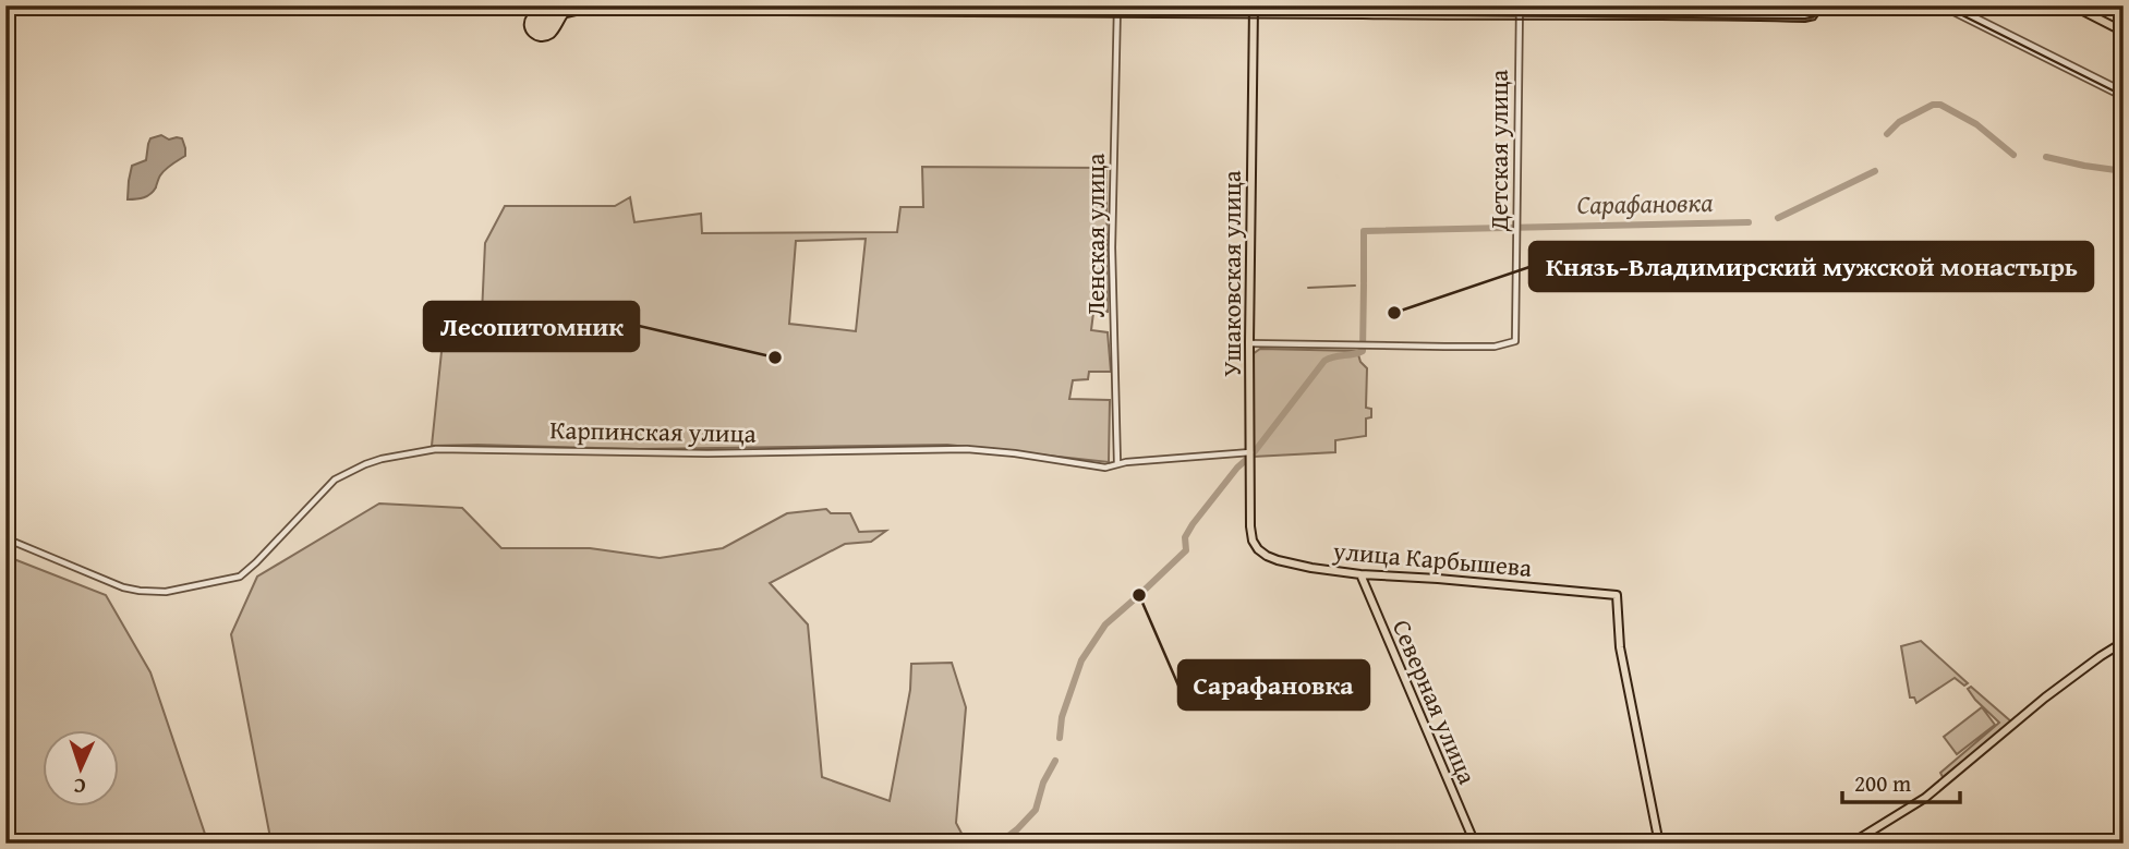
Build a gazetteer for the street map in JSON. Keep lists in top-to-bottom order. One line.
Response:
{"streets":{"main road":["Ушаковская улица","улица Карбышева","Северная улица"],"street":["Детская улица","Ленская улица","Карпинская улица"]},"crossings":[["Детская улица","Ушаковская улица"],["Ленская улица","Карпинская улица"],["Ушаковская улица","Карпинская улица"],["Ушаковская улица","улица Карбышева"],["улица Карбышева","Северная улица"]],"water":["Сарафановка"],"places":["Князь-Владимирский мужской монастырь","Лесопитомник","Сарафановка"],"scale_bar":"200 m","north":"bottom"}
